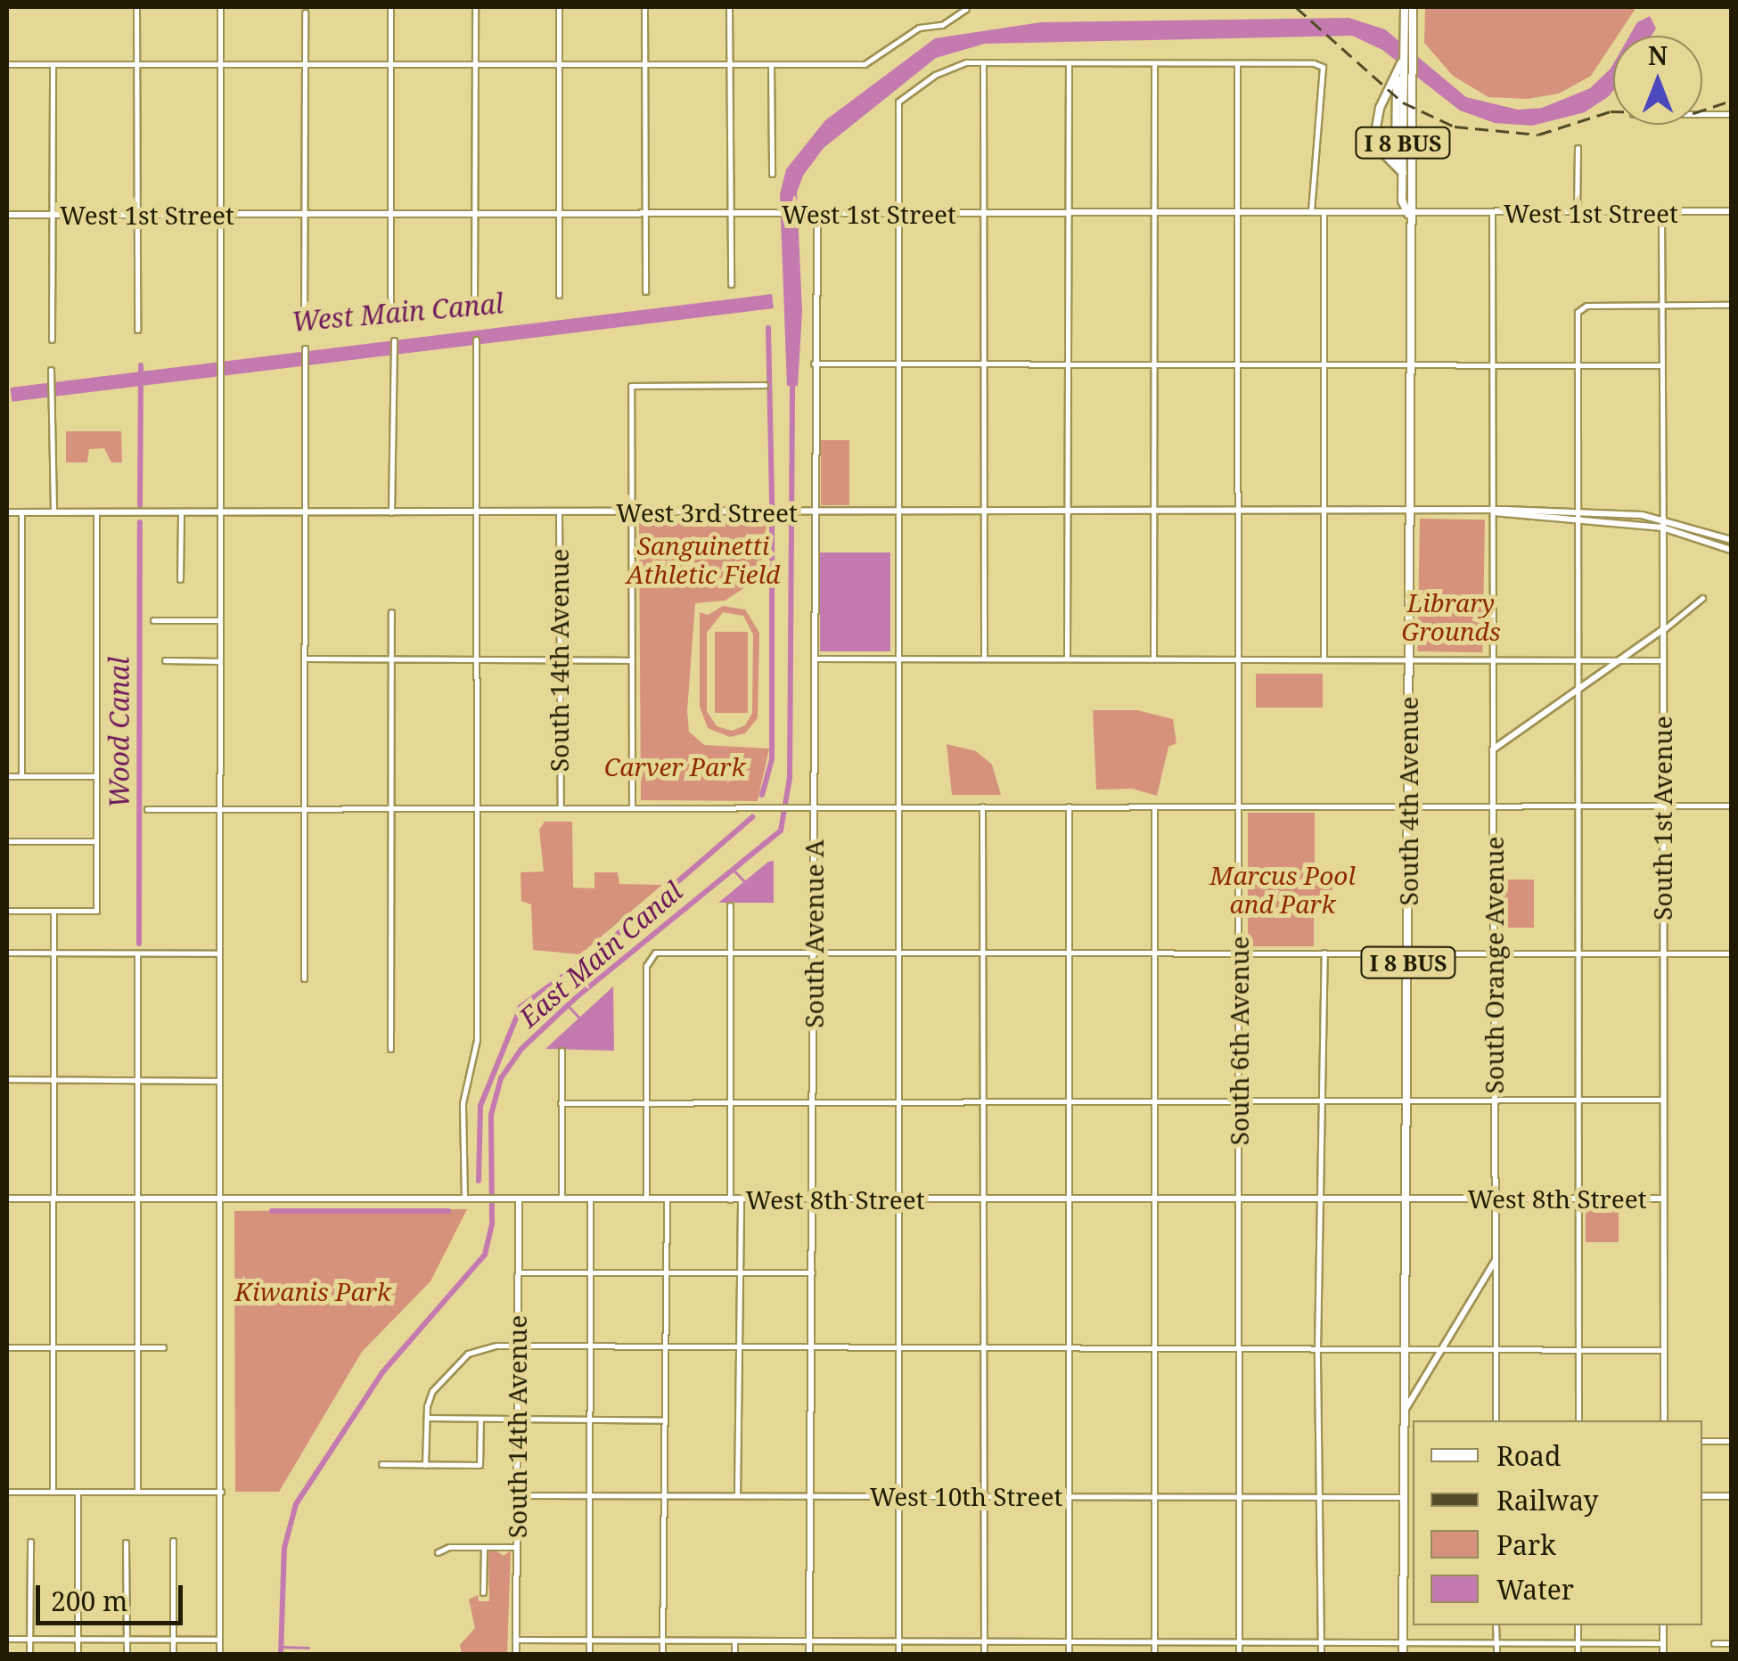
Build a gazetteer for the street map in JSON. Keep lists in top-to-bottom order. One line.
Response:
{"streets":{"main road":["I 8 BUS","West 1st Street","West 3rd Street","South 14th Avenue","South 4th Avenue","South 1st Avenue","South Avenue A","South Orange Avenue","West 8th Street","West 10th Street"],"street":["South 6th Avenue"]},"crossings":[["I 8 BUS","West 1st Street"],["I 8 BUS","South 4th Avenue"],["West 1st Street","South 4th Avenue"],["West 1st Street","South 1st Avenue"],["West 1st Street","South Avenue A"],["West 1st Street","South 6th Avenue"],["West 3rd Street","South 14th Avenue"],["West 3rd Street","South 4th Avenue"],["West 3rd Street","South Avenue A"],["West 3rd Street","South 6th Avenue"],["South 14th Avenue","West 8th Street"],["South 14th Avenue","West 10th Street"],["South 4th Avenue","West 8th Street"],["South 4th Avenue","West 10th Street"],["South 1st Avenue","West 8th Street"],["South Avenue A","West 8th Street"],["South Avenue A","West 10th Street"],["South Orange Avenue","West 8th Street"],["South 6th Avenue","West 8th Street"],["South 6th Avenue","West 10th Street"]],"water":["West Main Canal","Wood Canal","East Main Canal"],"parks":["Sanguinetti Athletic Field","Library Grounds","Carver Park","Marcus Pool and Park","Kiwanis Park"],"legend":["Road","Railway","Park","Water"],"scale_bar":"200 m","north":"top"}
